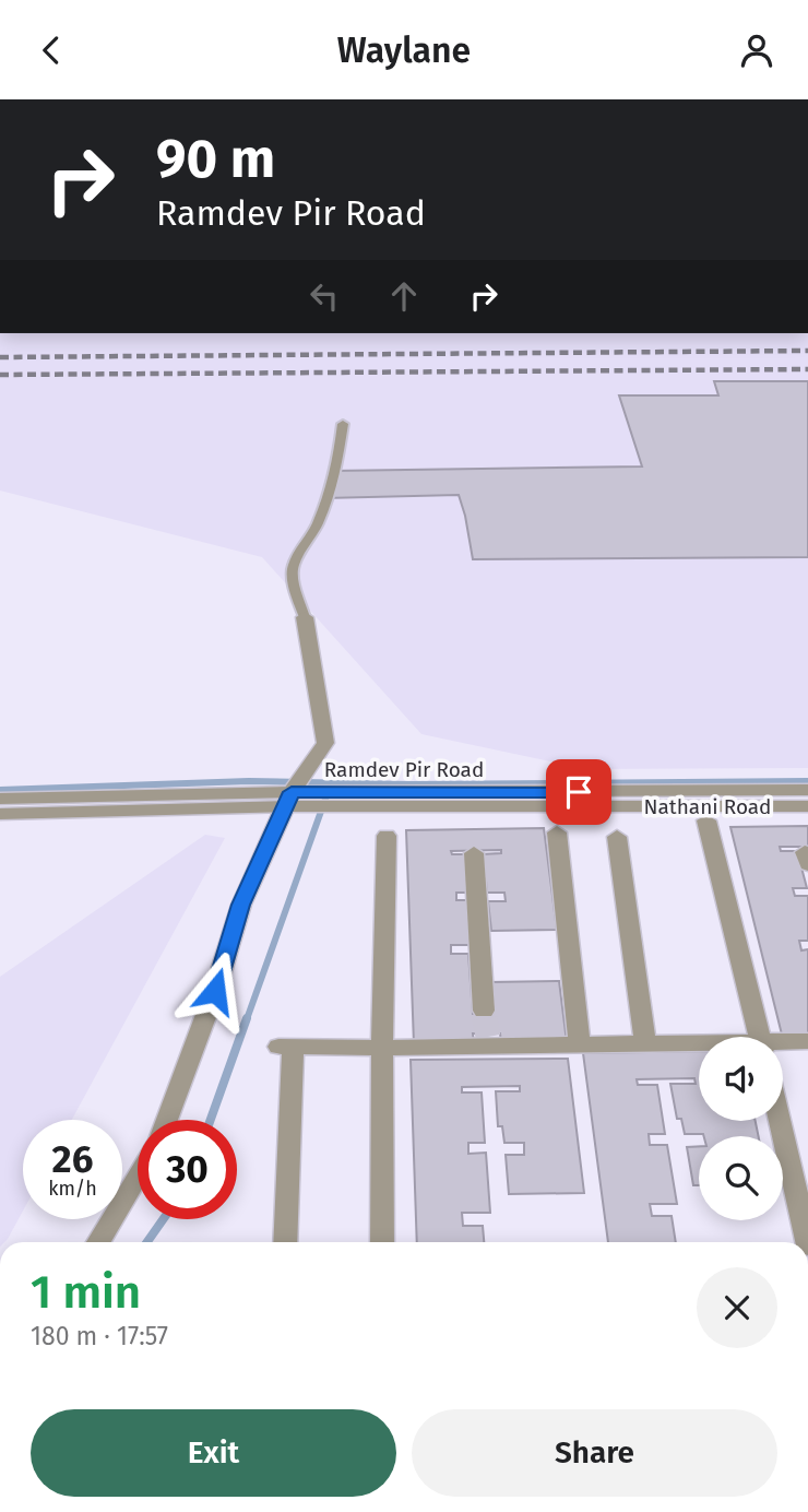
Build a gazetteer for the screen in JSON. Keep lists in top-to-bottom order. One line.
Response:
{"streets":{"street":["Nathani Road"]},"page":{"header":"Waylane","turn":["90 m","Ramdev Pir Road"],"speed":"26 km/h","limit":"30","heading":["1 min","180 m · 17:57"],"buttons":["Exit","Share"]}}
